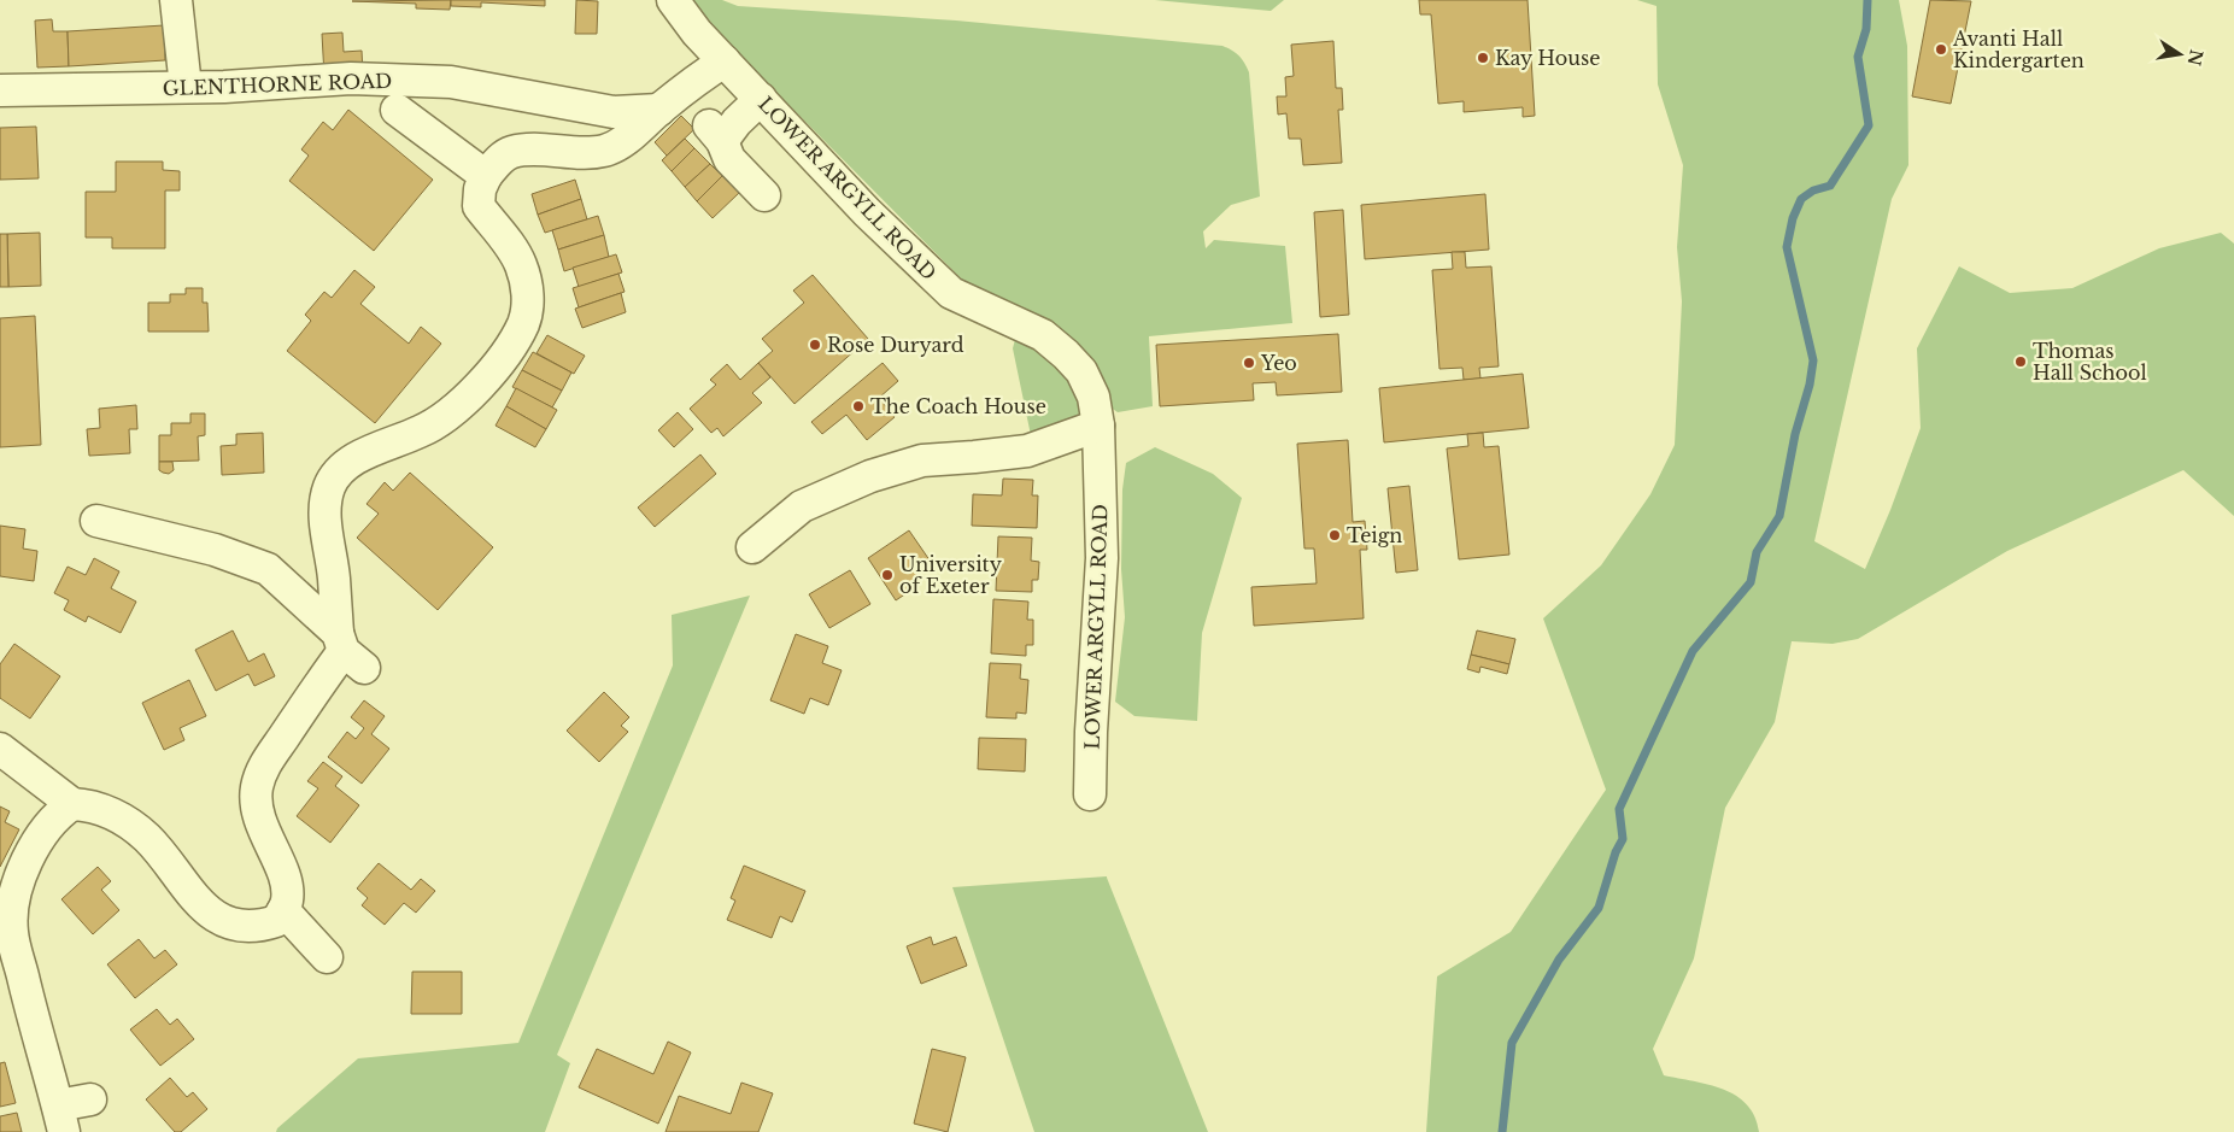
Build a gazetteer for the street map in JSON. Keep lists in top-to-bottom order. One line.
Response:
{"streets":{"street":["GLENTHORNE ROAD","LOWER ARGYLL ROAD"]},"places":["Avanti Hall Kindergarten","Kay House","Rose Duryard","Thomas Hall School","Yeo","The Coach House","Teign","University of Exeter"],"north":"right"}
